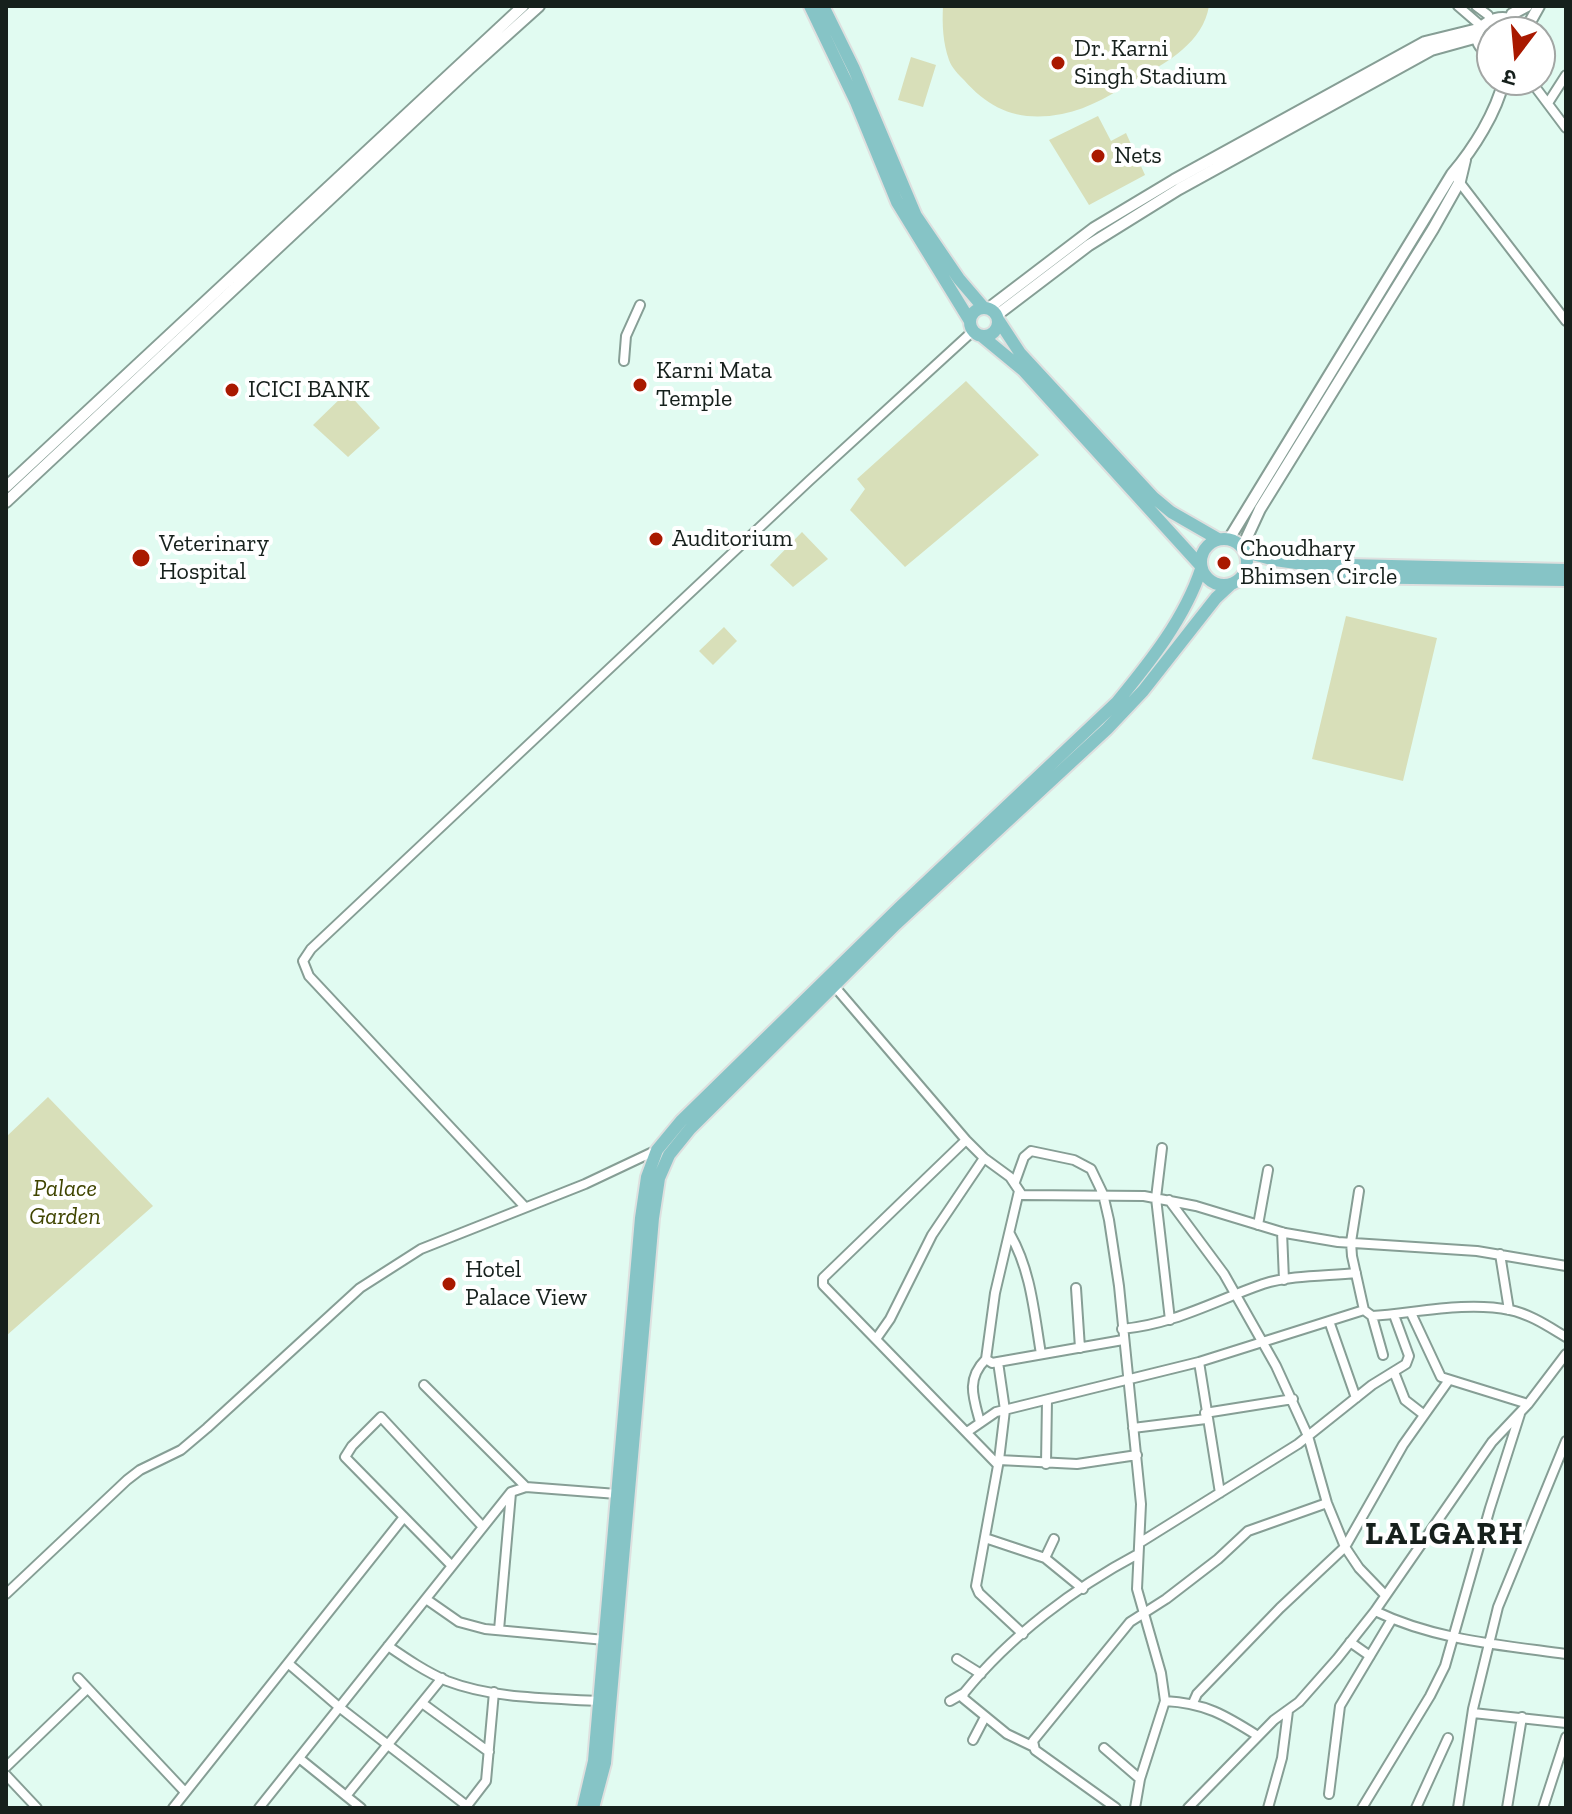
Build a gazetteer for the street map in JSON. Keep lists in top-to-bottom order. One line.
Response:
{"districts":["LALGARH"],"parks":["Palace Garden"],"places":["Dr. Karni Singh Stadium","Nets","Karni Mata Temple","ICICI BANK","Auditorium","Veterinary Hospital","Choudhary Bhimsen Circle","Hotel Palace View"],"north":"bottom"}
